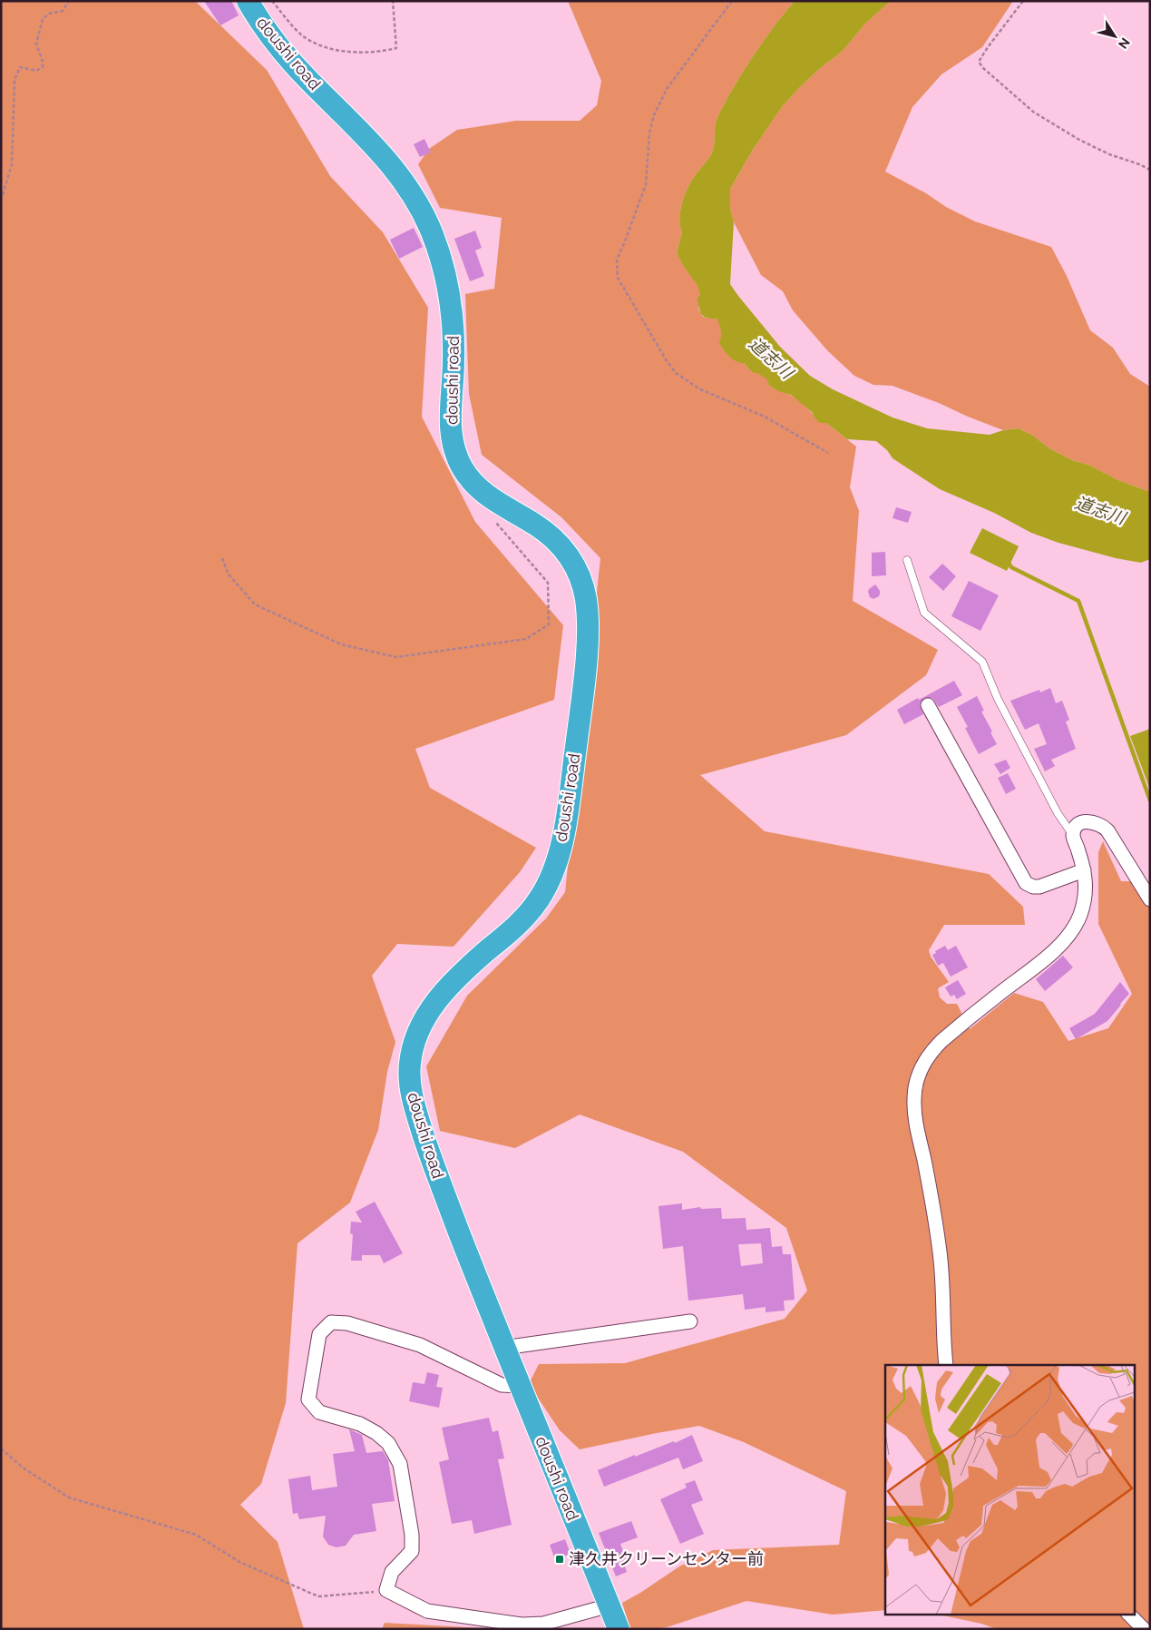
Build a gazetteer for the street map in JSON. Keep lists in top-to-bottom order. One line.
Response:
{"streets":{"highway":["doushi road"]},"water":["道志川"],"places":{"transit":["津久井クリーンセンター前"]},"north":"bottom right"}
